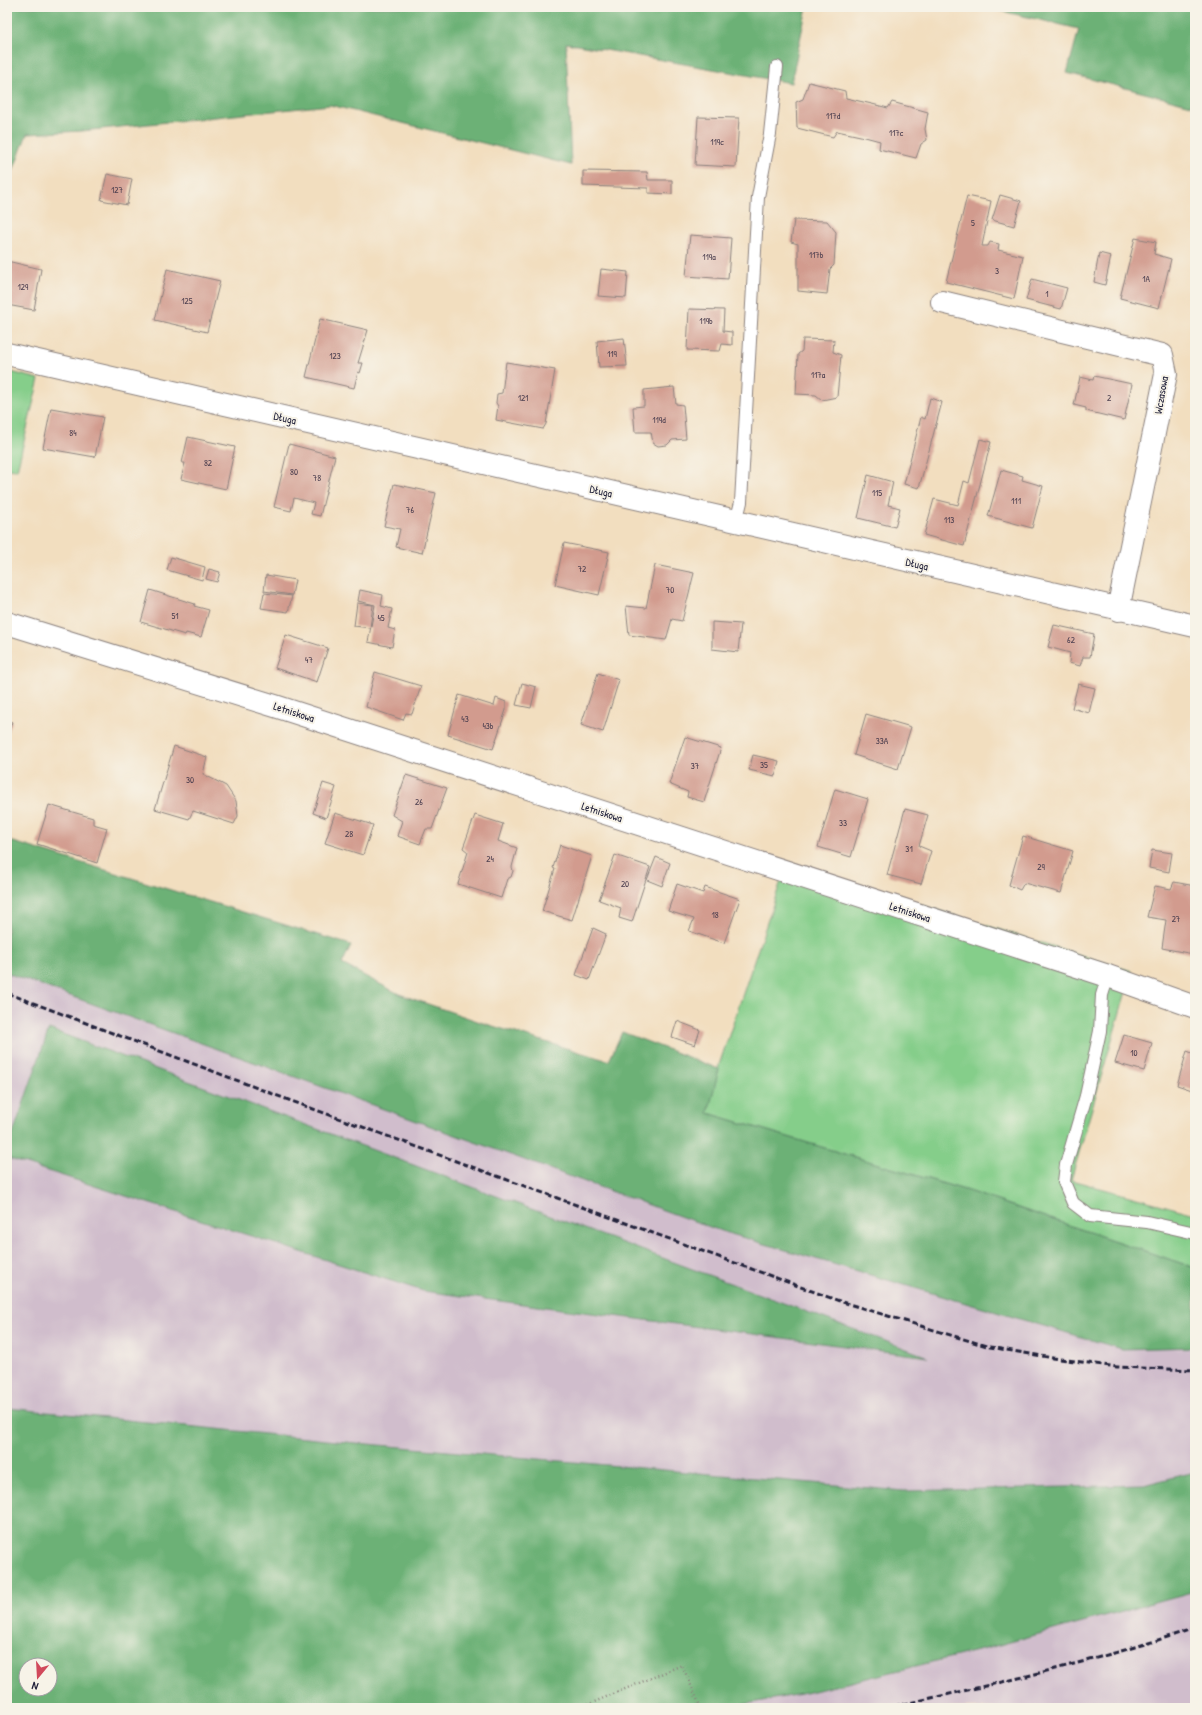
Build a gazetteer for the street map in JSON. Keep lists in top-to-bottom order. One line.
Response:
{"streets":{"street":["Wczasowa","Długa","Letniskowa"]},"crossings":[["Wczasowa","Długa"]],"house_numbers":["117d","117c","119c","127","5","117b","119a","3","1A","129","1","125","119b","119","123","117a","121","2","119d","84","82","80","78","115","111","76","113","72","70","51","45","62","47","43","43b","33A","35","37","30","26","33","28","31","24","29","20","18","27","10"],"north":"bottom"}
